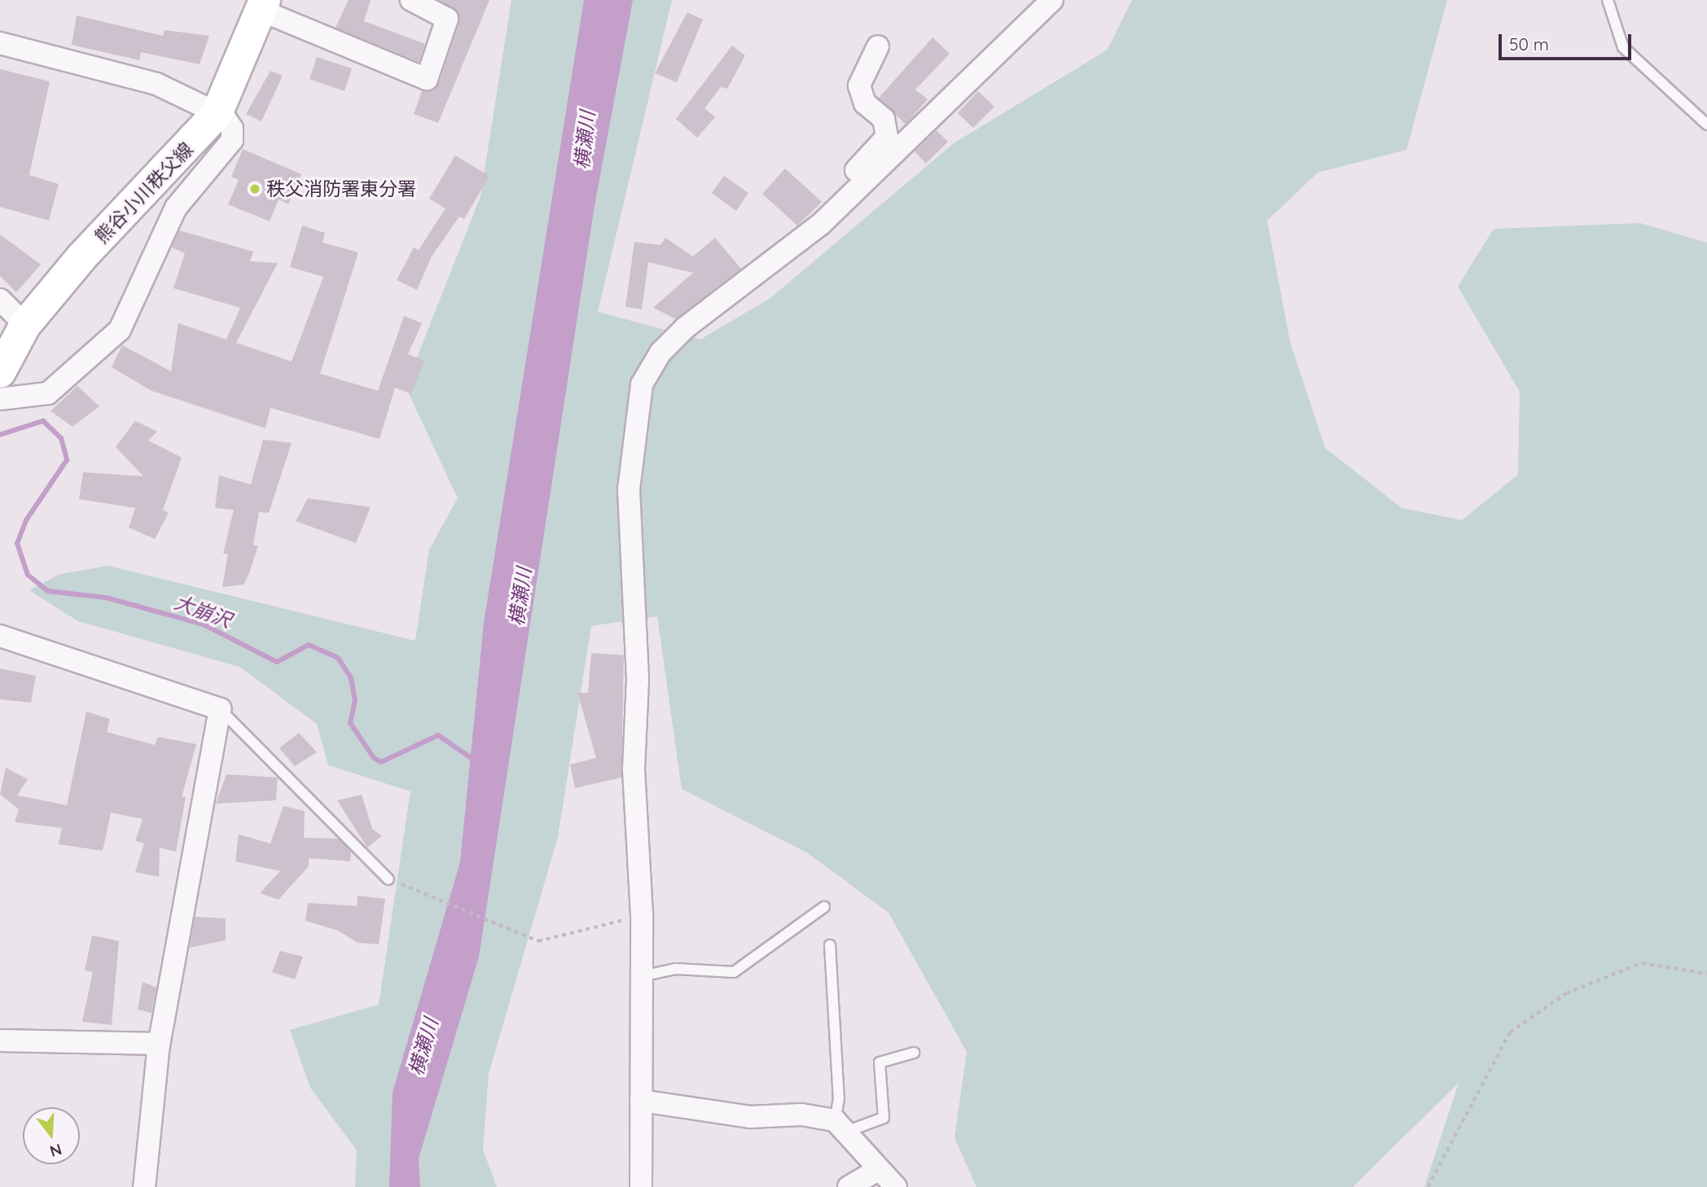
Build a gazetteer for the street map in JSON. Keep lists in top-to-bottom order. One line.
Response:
{"streets":{"main road":["熊谷小川秩父線"]},"water":["横瀬川","大崩沢"],"places":["秩父消防署東分署"],"scale_bar":"50 m","north":"bottom"}
